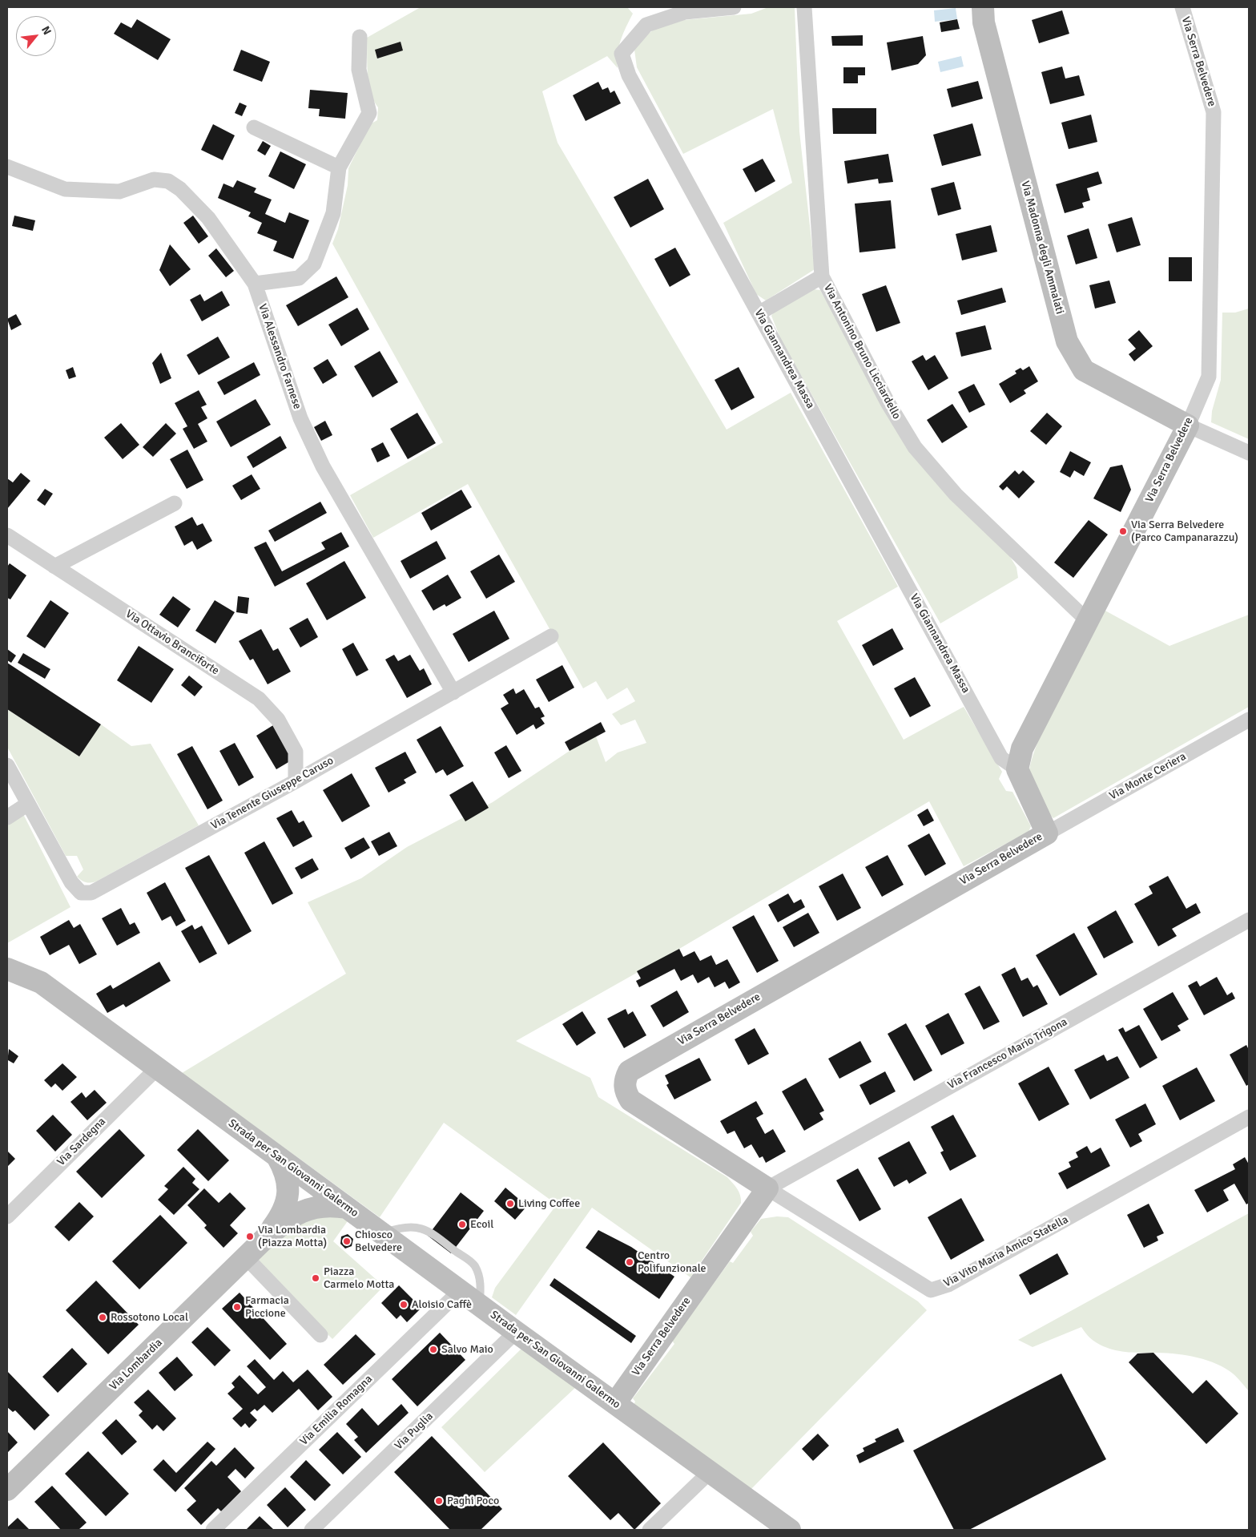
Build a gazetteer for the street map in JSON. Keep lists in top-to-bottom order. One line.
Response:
{"streets":{"street":["Via Serra Belvedere","Via Madonna degli Ammalati","Via Antonino Bruno Licciardello","Via Alessandro Farnese","Via Giannandrea Massa","Via Ottavio Branciforte","Via Monte Ceriera","Via Tenente Giuseppe Caruso","Via Francesco Mario Trigona","Via Sardegna","Strada per San Giovanni Galermo","Via Vito Maria Amico Statella","Via Lombardia","Via Emilia Romagna","Via Puglia"]},"crossings":[["Via Serra Belvedere","Via Madonna degli Ammalati"],["Via Serra Belvedere","Via Antonino Bruno Licciardello"],["Via Serra Belvedere","Via Giannandrea Massa"],["Via Serra Belvedere","Via Monte Ceriera"],["Via Serra Belvedere","Via Francesco Mario Trigona"],["Via Serra Belvedere","Strada per San Giovanni Galermo"],["Via Serra Belvedere","Via Vito Maria Amico Statella"],["Via Alessandro Farnese","Via Tenente Giuseppe Caruso"],["Via Ottavio Branciforte","Via Tenente Giuseppe Caruso"],["Via Francesco Mario Trigona","Via Vito Maria Amico Statella"],["Via Sardegna","Strada per San Giovanni Galermo"],["Strada per San Giovanni Galermo","Via Emilia Romagna"],["Strada per San Giovanni Galermo","Via Puglia"]],"places":["Via Serra Belvedere (Parco Campanarazzu)","Living Coffee","Ecoil","Via Lombardia (Piazza Motta)","Chiosco Belvedere","Centro Polifunzionale","Piazza Carmelo Motta","Aloisio Caffè","Farmacia Piccione","Rossotono Local","Salvo Maio","Paghi Poco"],"north":"top right"}
